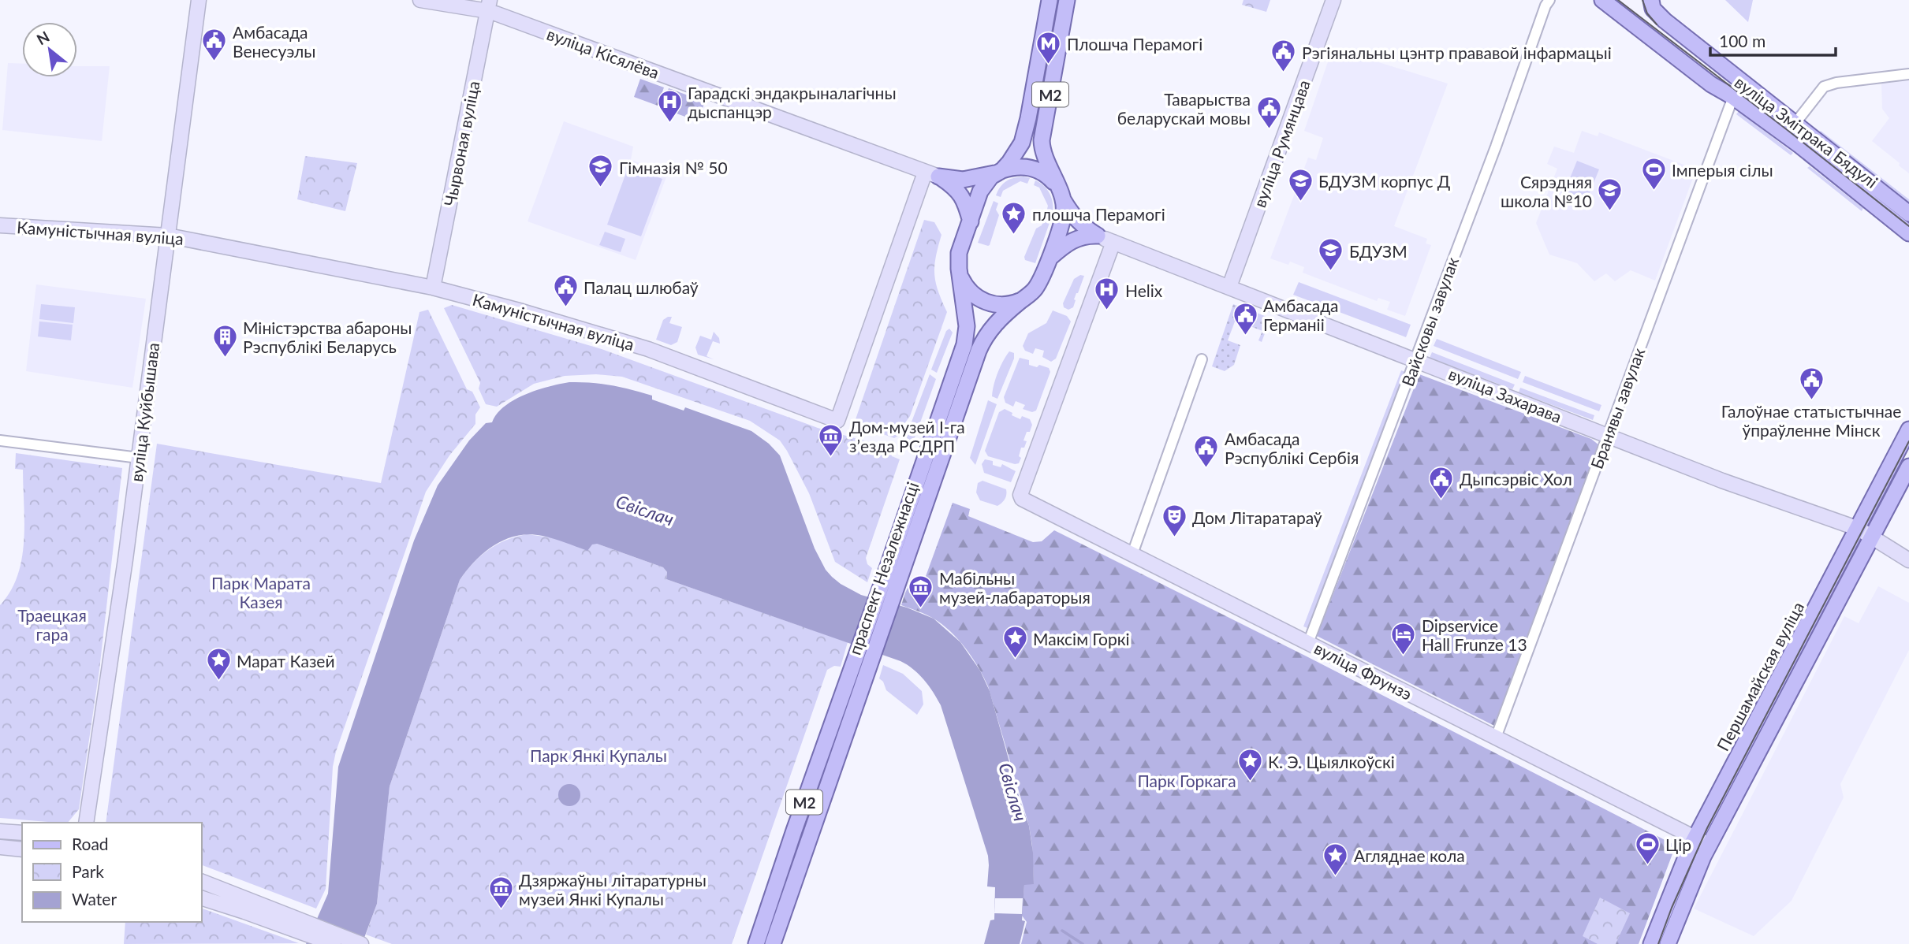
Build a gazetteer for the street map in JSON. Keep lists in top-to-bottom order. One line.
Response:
{"streets":{"main road":["М2","вуліца Змітрака Бядулі","праспект Незалежнасці","Першамайская вуліца"],"street":["вуліца Кісялёва","Чырвоная вуліца","вуліца Румянцава","Камуністычная вуліца","Вайсковы завулак","вуліца Захарава","Бранявы завулак","вуліца Куйбышава","вуліца Фрунзэ"]},"crossings":[["вуліца Кісялёва","Чырвоная вуліца"],["вуліца Кісялёва","Камуністычная вуліца"],["вуліца Змітрака Бядулі","Бранявы завулак"],["Чырвоная вуліца","Камуністычная вуліца"],["вуліца Румянцава","вуліца Захарава"],["Камуністычная вуліца","вуліца Куйбышава"],["Вайсковы завулак","вуліца Захарава"],["Вайсковы завулак","вуліца Фрунзэ"],["вуліца Захарава","Бранявы завулак"],["вуліца Захарава","вуліца Фрунзэ"],["вуліца Захарава","Першамайская вуліца"],["Бранявы завулак","вуліца Фрунзэ"],["вуліца Фрунзэ","Першамайская вуліца"]],"water":["Свіслач"],"parks":["Парк Марата Казея","Траецкая гара","Парк Янкі Купалы","Парк Горкага"],"places":{"public building":["Амбасада Венесуэлы","Рэгіянальны цэнтр прававой інфармацыі","Таварыства беларускай мовы","Палац шлюбаў","Амбасада Германіі","Галоўнае статыстычнае ўпраўленне Мінск","Амбасада Рэспублікі Сербія","Дыпсэрвіс Хол"],"metro station":["Плошча Перамогі"],"hospital":["Гарадскі эндакрыналагічны дыспанцэр","Helix"],"school or university":["Гімназія № 50","БДУЗМ корпус Д","Сярэдняя школа №10","БДУЗМ"],"sports":["Імперыя сілы","Цір"],"place":["плошча Перамогі","Максім Горкі","Марат Казей","К. Э. Цыялкоўскі","Агляднае кола"],"building":["Міністэрства абароны Рэспублікі Беларусь"],"museum":["Дом-музей I-га зʼезда РСДРП","Мабільны музей-лабараторыя","Дзяржаўны літаратурны музей Янкі Купалы"],"theatre":["Дом Літаратараў"],"hotel":["Dipservice Hall Frunze 13"]},"legend":["Road","Park","Water"],"scale_bar":"100 m","north":"top left"}
